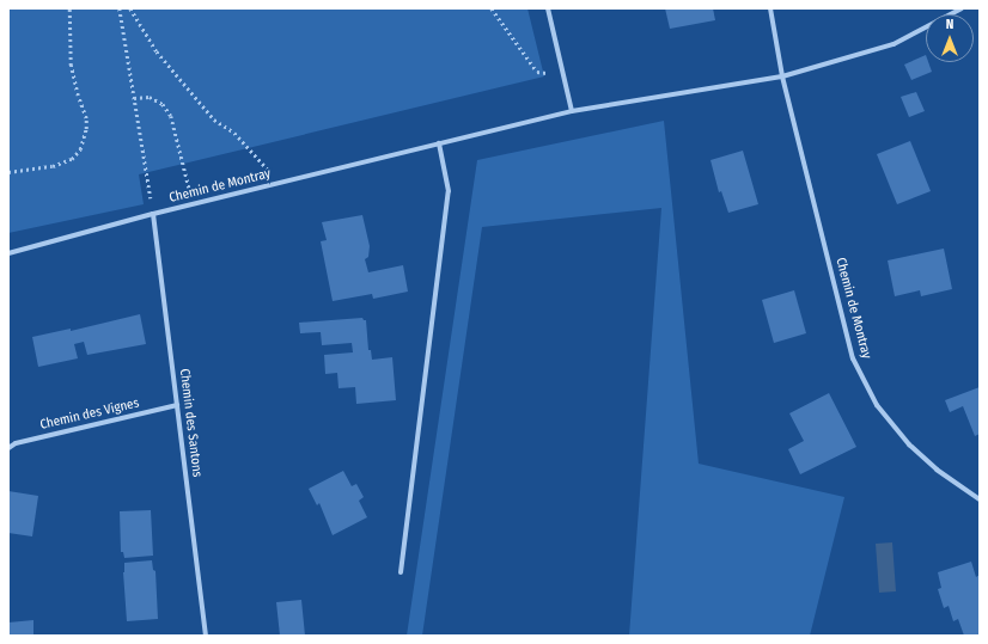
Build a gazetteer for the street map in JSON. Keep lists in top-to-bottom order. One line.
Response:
{"streets":{"street":["Chemin de Montray","Chemin des Vignes","Chemin des Santons"]},"crossings":[["Chemin de Montray","Chemin des Santons"],["Chemin des Vignes","Chemin des Santons"]],"north":"top"}
